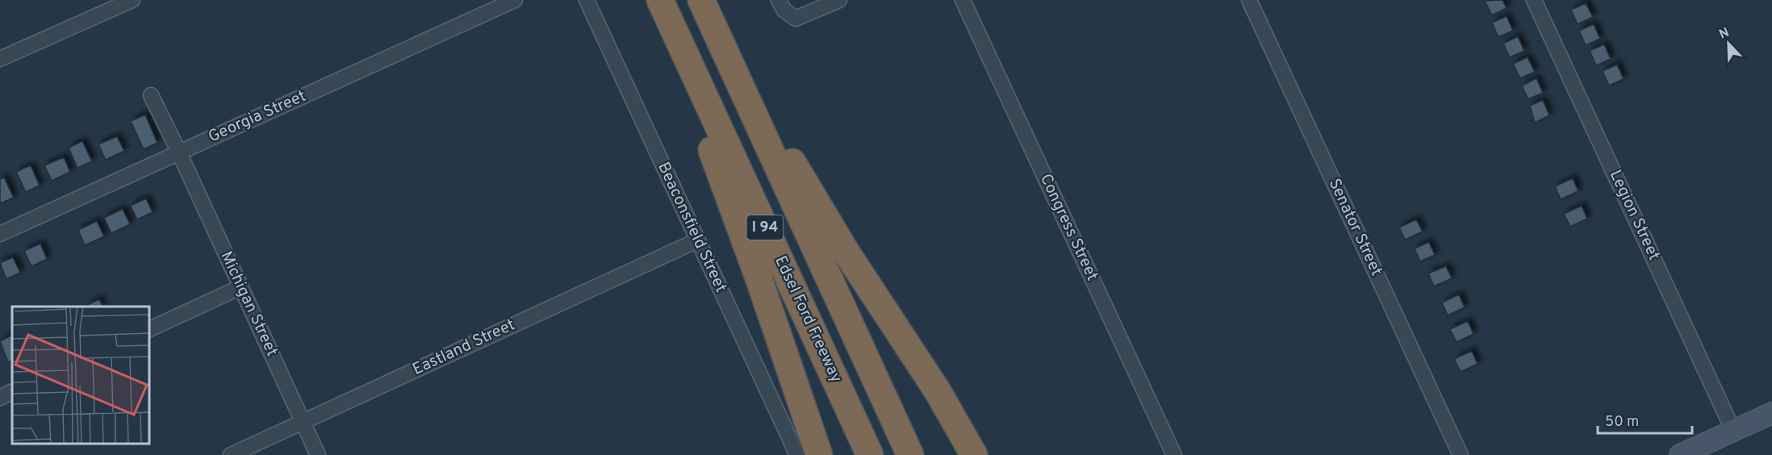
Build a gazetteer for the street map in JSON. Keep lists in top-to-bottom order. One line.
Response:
{"streets":{"highway":["I 94","Edsel Ford Freeway"],"street":["Georgia Street","Legion Street","Beaconsfield Street","Congress Street","Senator Street","Michigan Street","Eastland Street"]},"crossings":[["Georgia Street","Michigan Street"],["Beaconsfield Street","Eastland Street"],["Michigan Street","Eastland Street"]],"scale_bar":"50 m","north":"top left"}
